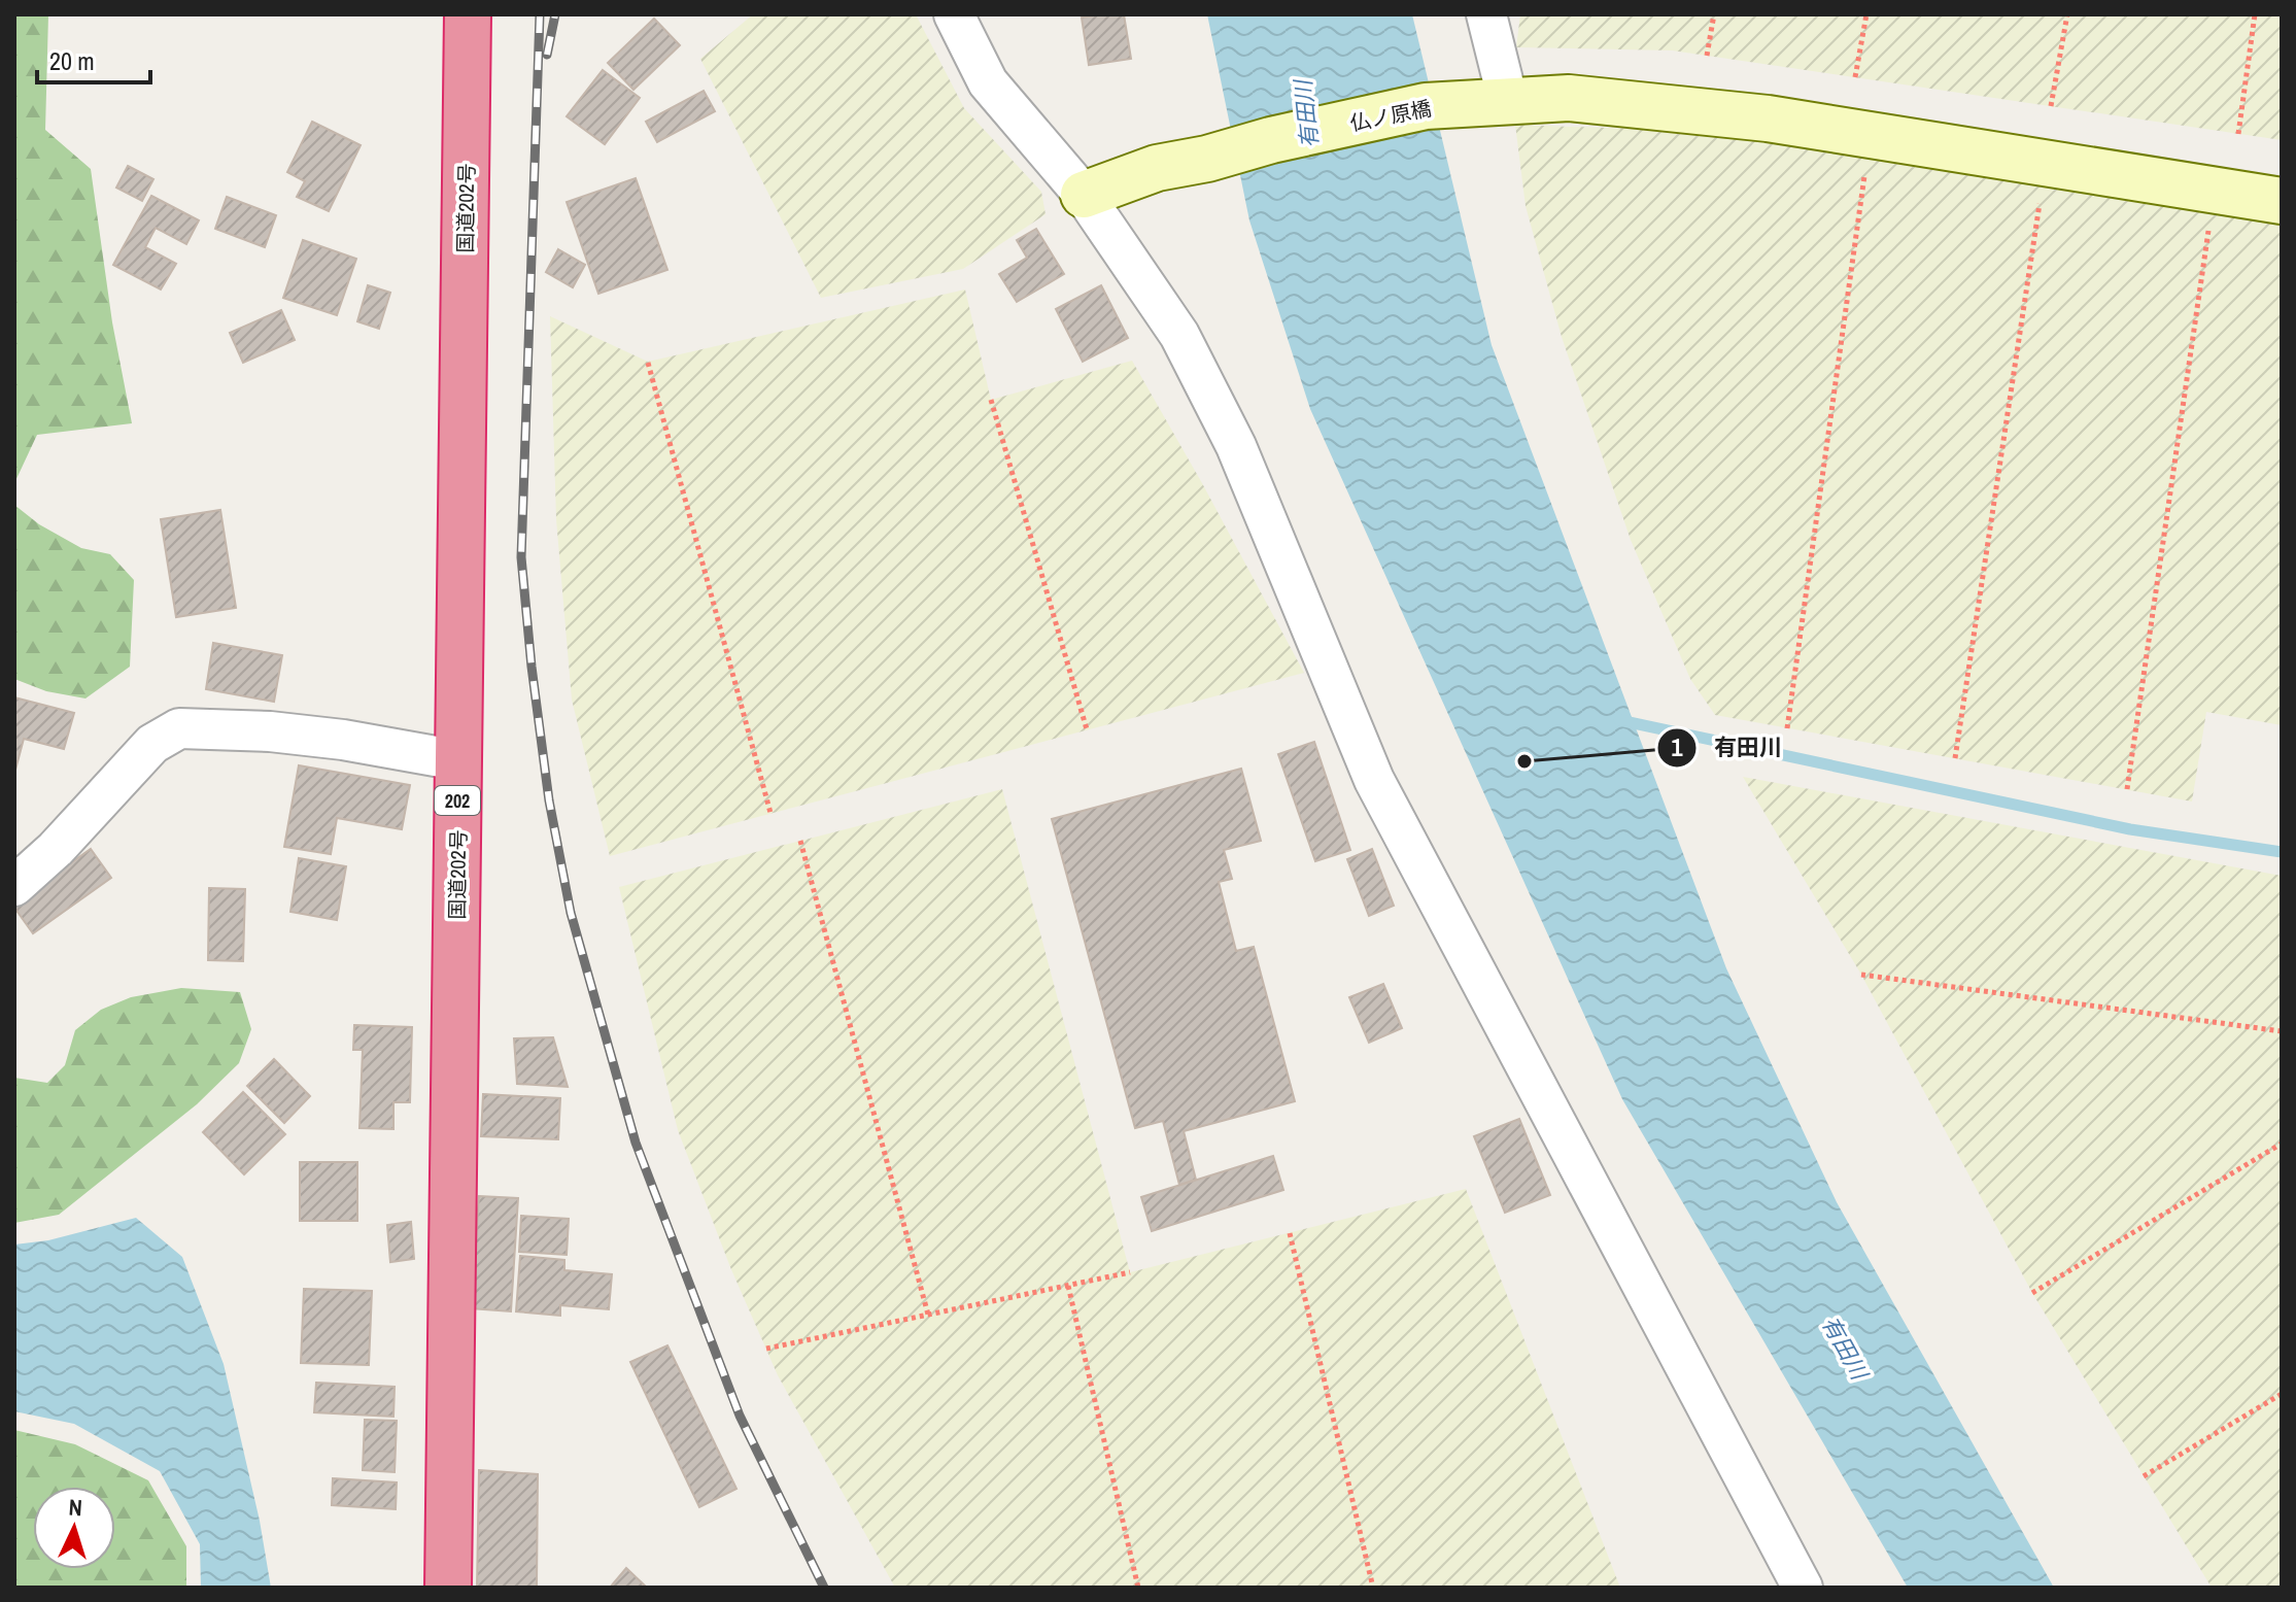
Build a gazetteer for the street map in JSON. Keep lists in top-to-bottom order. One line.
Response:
{"streets":{"highway":["国道202号","202"],"street":["仏ノ原橋"]},"water":["有田川"],"places":["有田川"],"scale_bar":"20 m","north":"top"}
